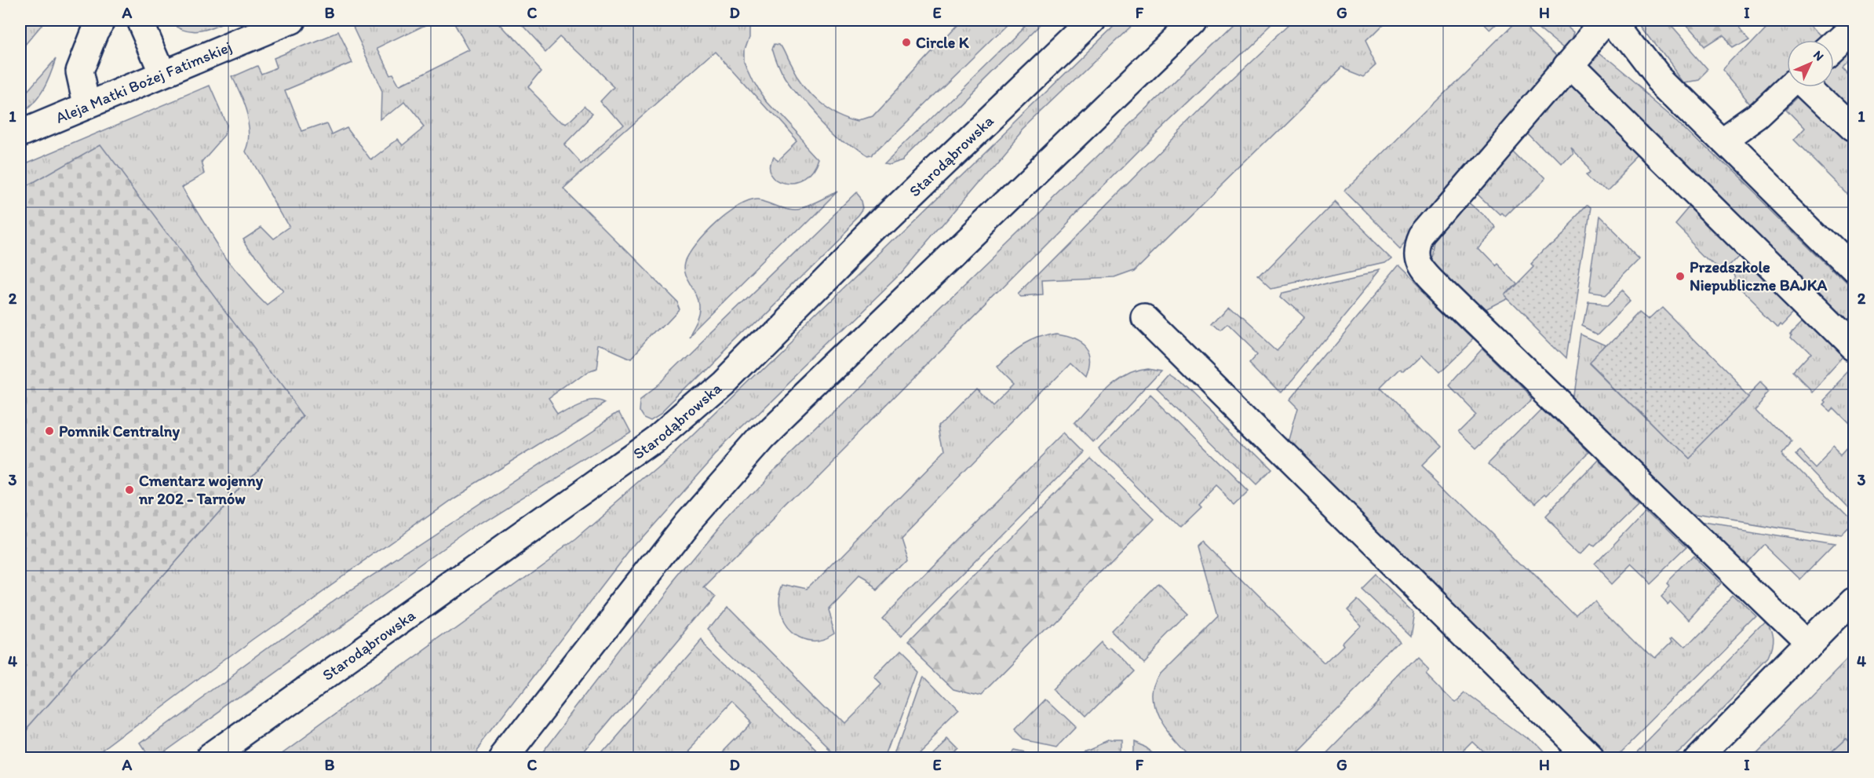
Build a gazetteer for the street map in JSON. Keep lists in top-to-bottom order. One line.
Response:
{"streets":{"street":["Aleja Matki Bożej Fatimskiej","Starodąbrowska"]},"places":["Circle K","Przedszkole Niepubliczne BAJKA","Pomnik Centralny","Cmentarz wojenny nr 202 - Tarnów"],"north":"top right","grid":{"columns":["A","B","C","D","E","F","G","H","I"],"rows":["1","2","3","4"]}}
